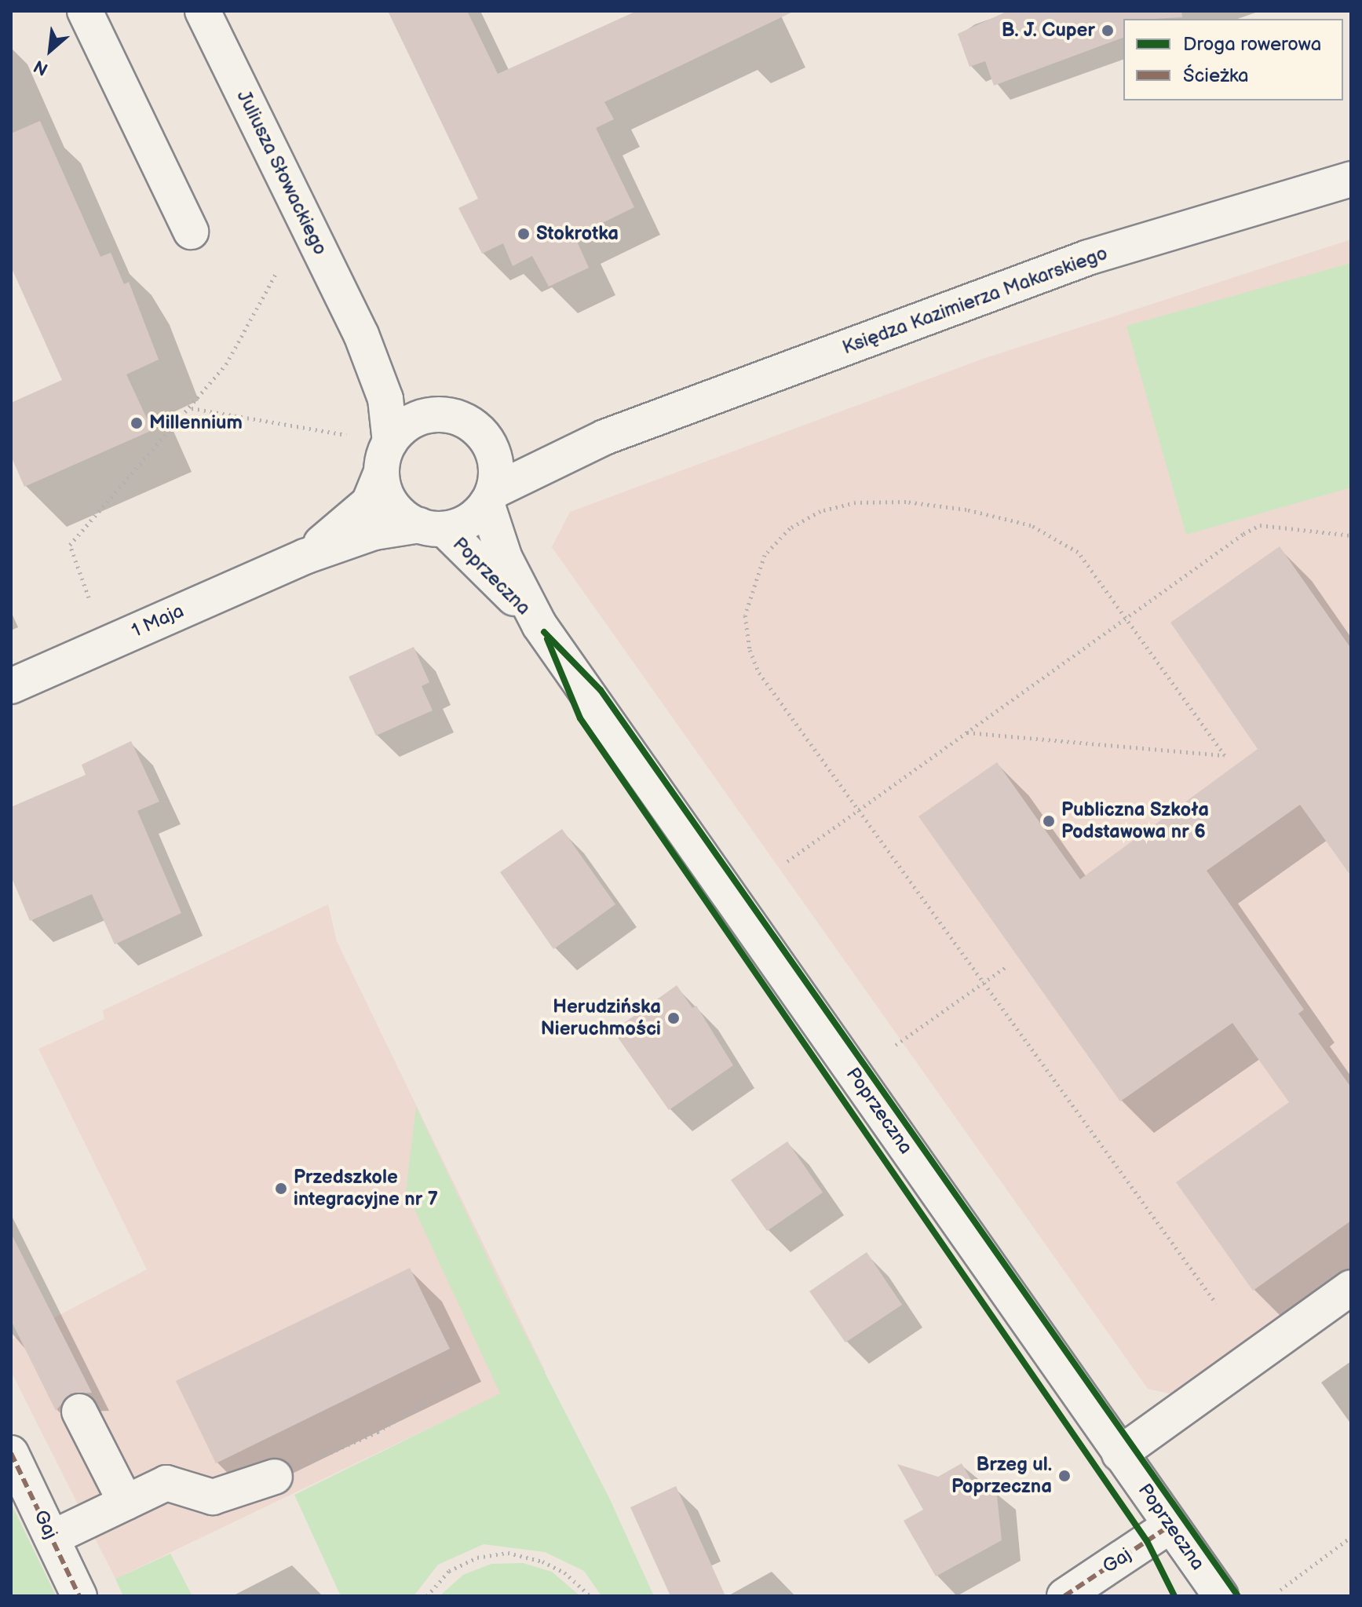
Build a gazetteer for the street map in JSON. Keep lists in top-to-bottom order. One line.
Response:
{"streets":{"street":["Juliusza Słowackiego","Księdza Kazimierza Makarskiego","Poprzeczna","1 Maja","Gaj"]},"crossings":[["Juliusza Słowackiego","Księdza Kazimierza Makarskiego"],["Juliusza Słowackiego","Poprzeczna"],["Juliusza Słowackiego","1 Maja"],["Księdza Kazimierza Makarskiego","Poprzeczna"],["Księdza Kazimierza Makarskiego","1 Maja"],["Poprzeczna","1 Maja"],["Poprzeczna","Gaj"]],"places":["B. J. Cuper","Stokrotka","Millennium","Publiczna Szkoła Podstawowa nr 6","Herudzińska Nieruchmości","Przedszkole integracyjne nr 7","Brzeg ul. Poprzeczna"],"legend":["Droga rowerowa","Ścieżka"],"north":"bottom left"}
